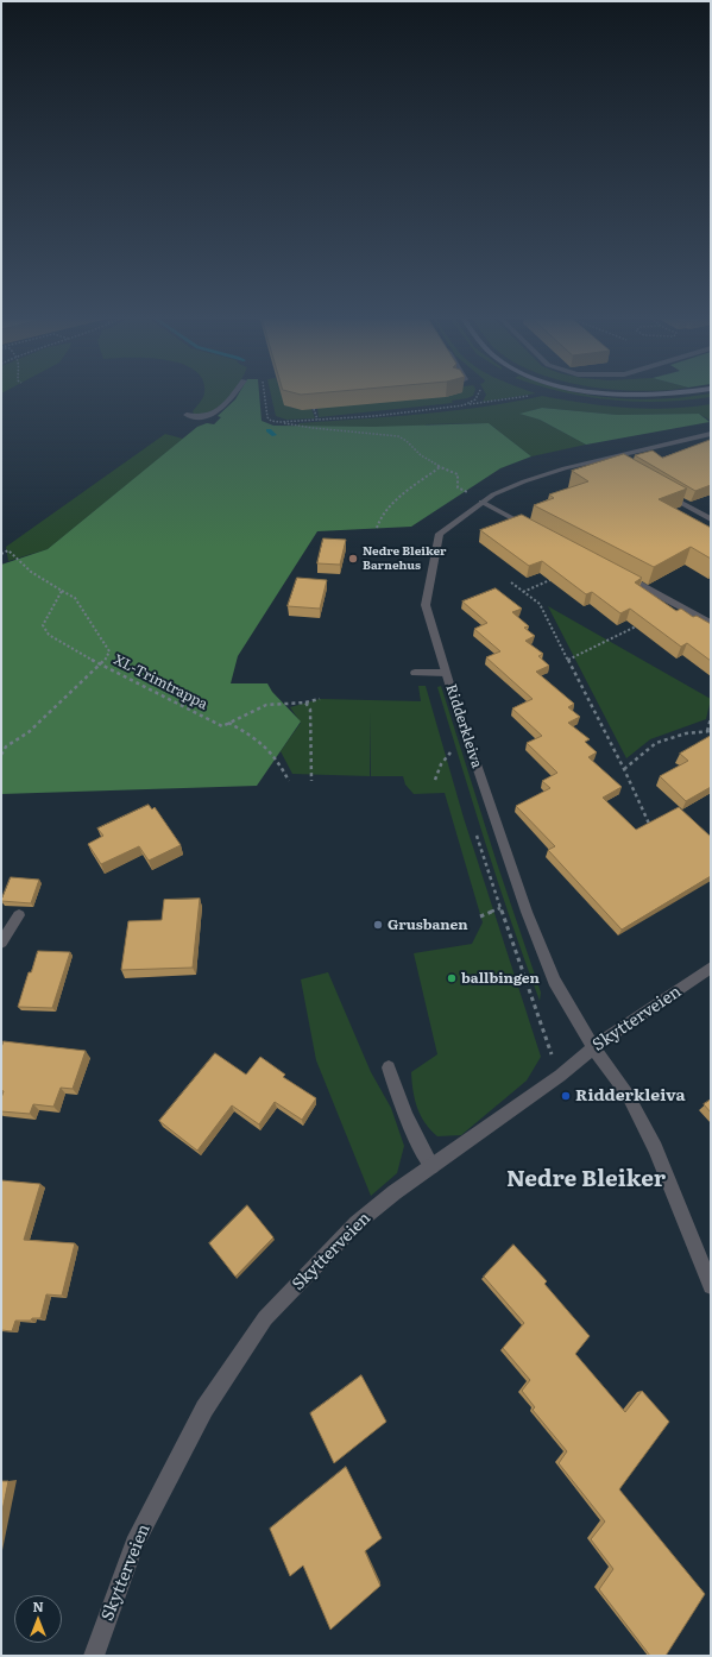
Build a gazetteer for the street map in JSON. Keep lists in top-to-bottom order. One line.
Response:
{"streets":{"street":["Ridderkleiva","Skytterveien"],"path":["XL-Trimtrappa"]},"crossings":[["Ridderkleiva","Skytterveien"]],"districts":["Nedre Bleiker"],"places":["Nedre Bleiker Barnehus","Grusbanen","ballbingen","Ridderkleiva"],"north":"top"}
